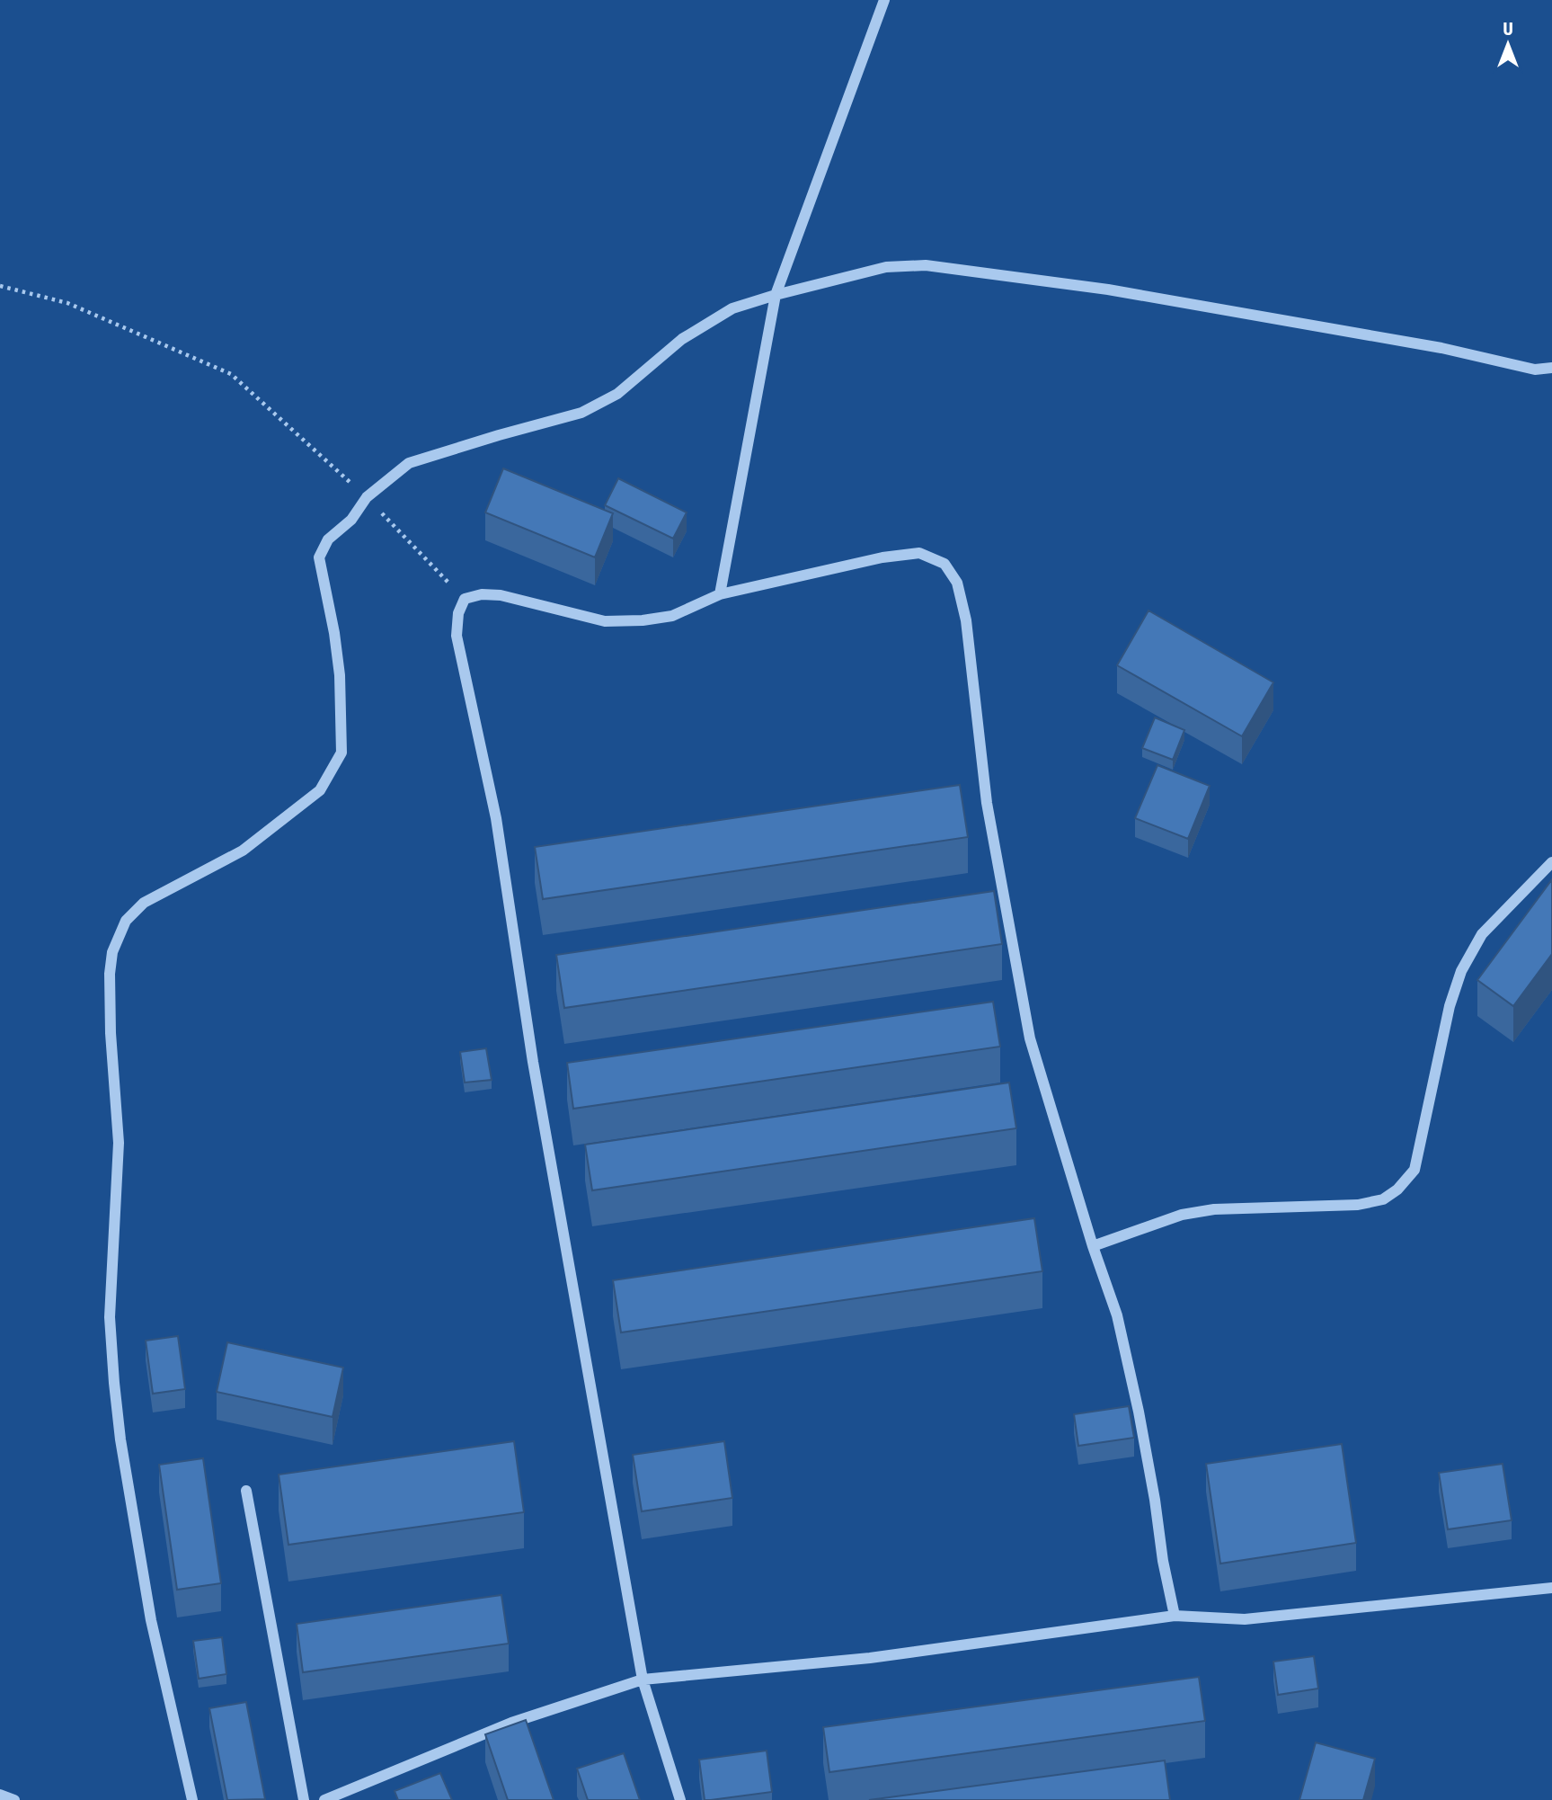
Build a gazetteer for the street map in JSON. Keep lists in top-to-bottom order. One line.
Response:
{"north":"top"}
